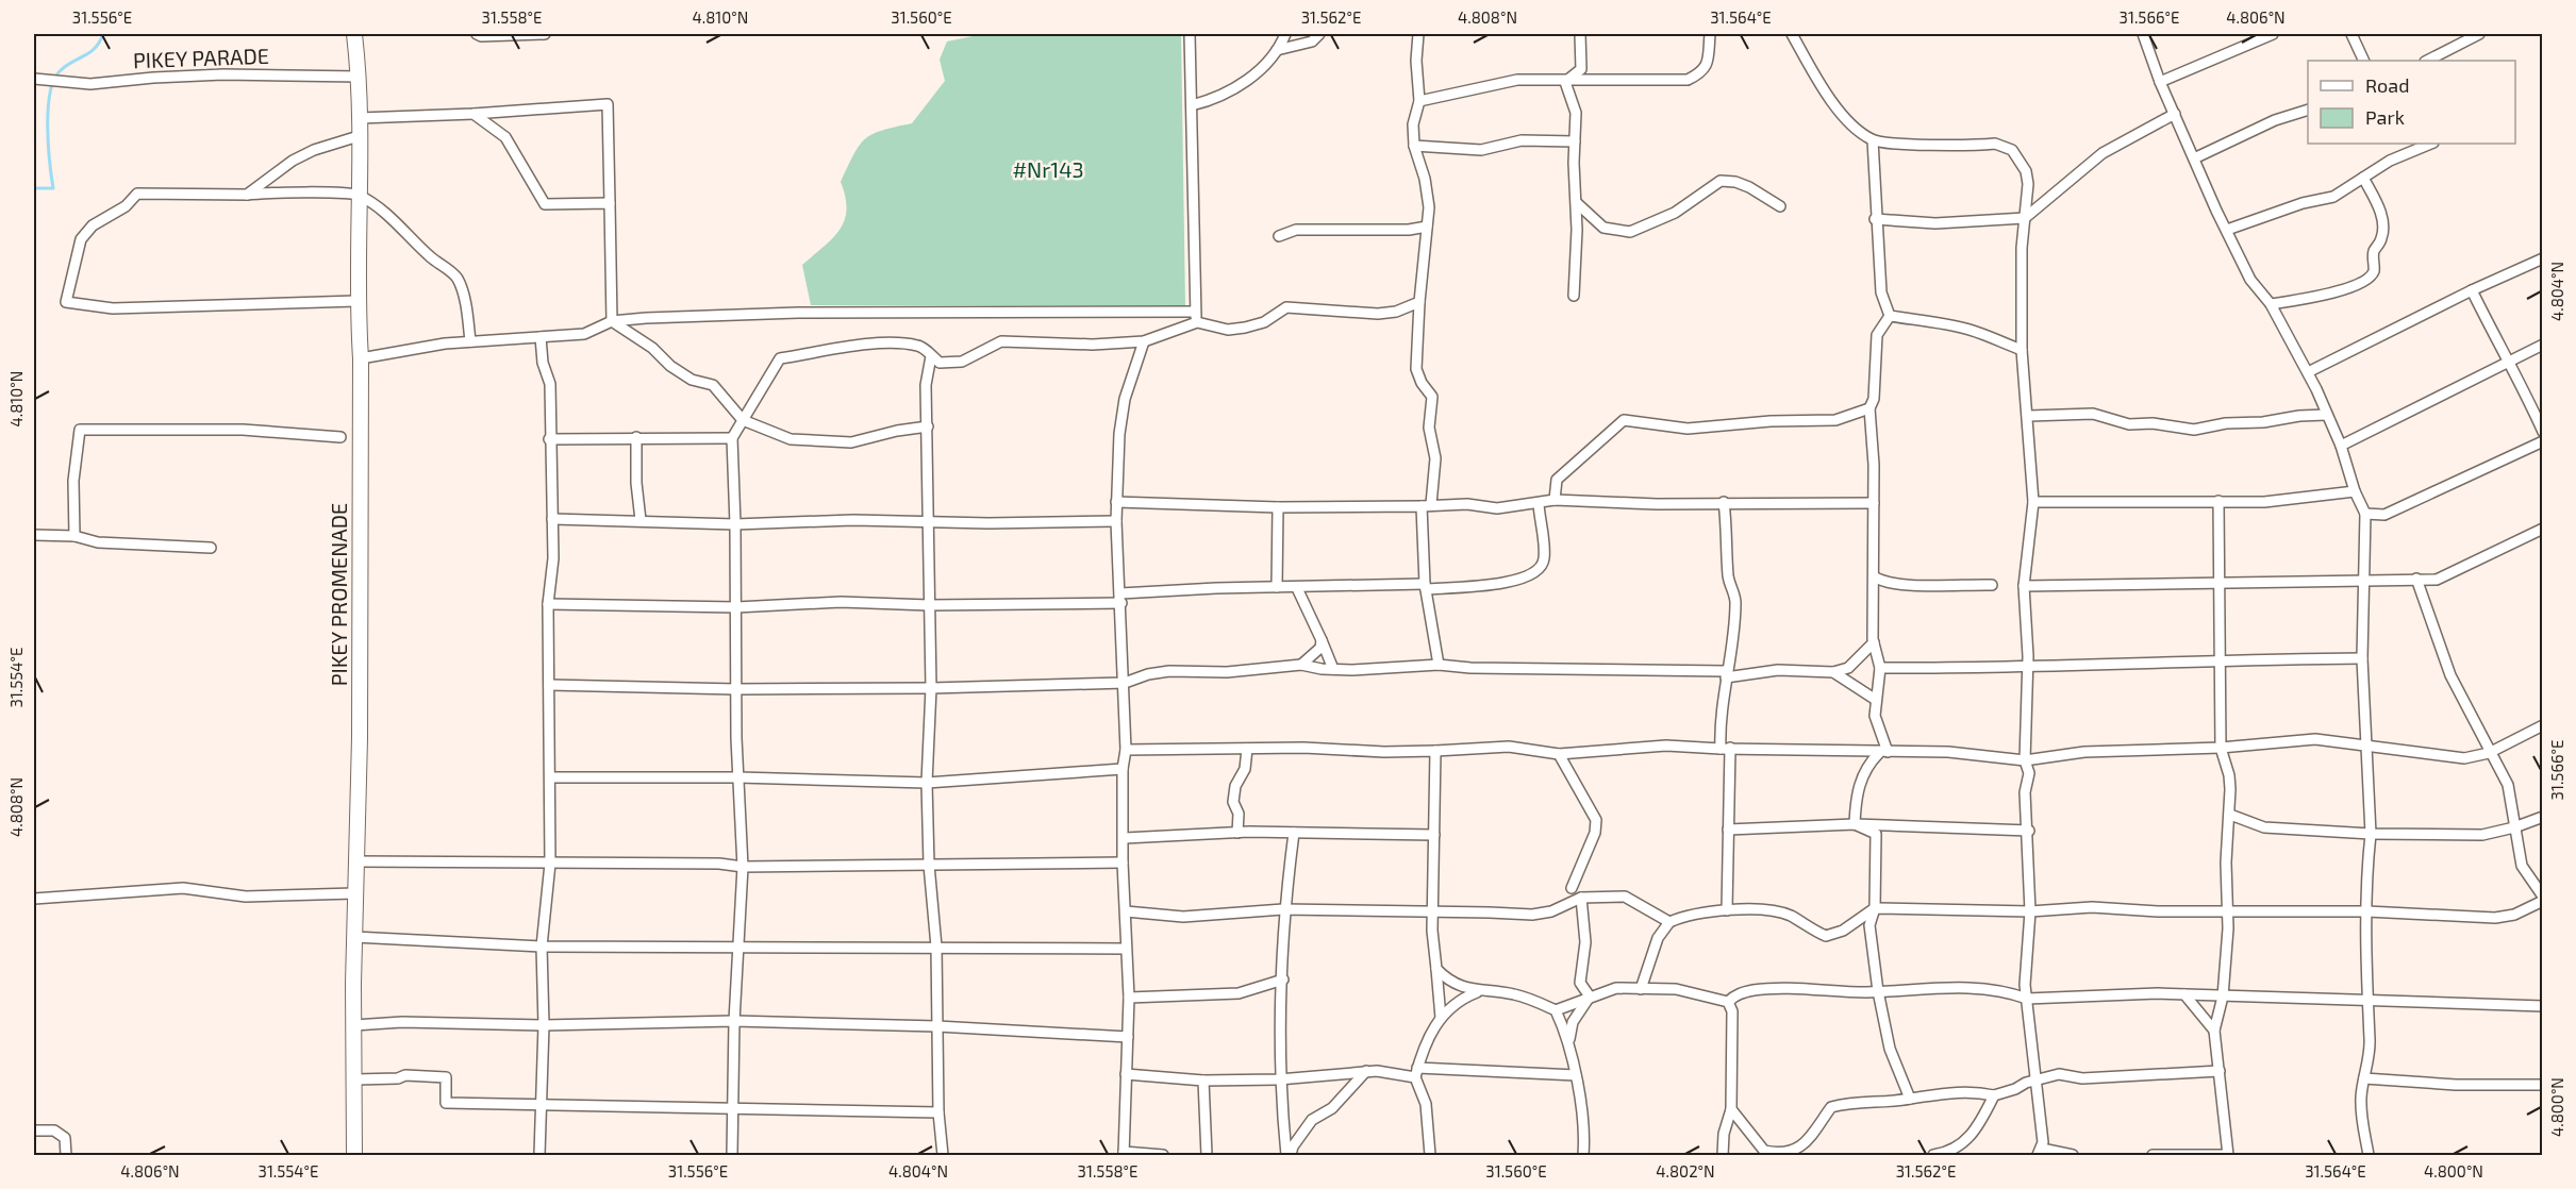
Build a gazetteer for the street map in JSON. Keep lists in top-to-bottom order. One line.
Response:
{"streets":{"street":["PIKEY PARADE","PIKEY PROMENADE"]},"crossings":[["PIKEY PARADE","PIKEY PROMENADE"]],"parks":["#Nr143"],"legend":["Road","Park"],"coordinates":["31.556°E","31.558°E","4.810°N","31.560°E","31.562°E","4.808°N","31.564°E","31.566°E","4.806°N","4.804°N","31.554°E","4.800°N","4.802°N"]}
